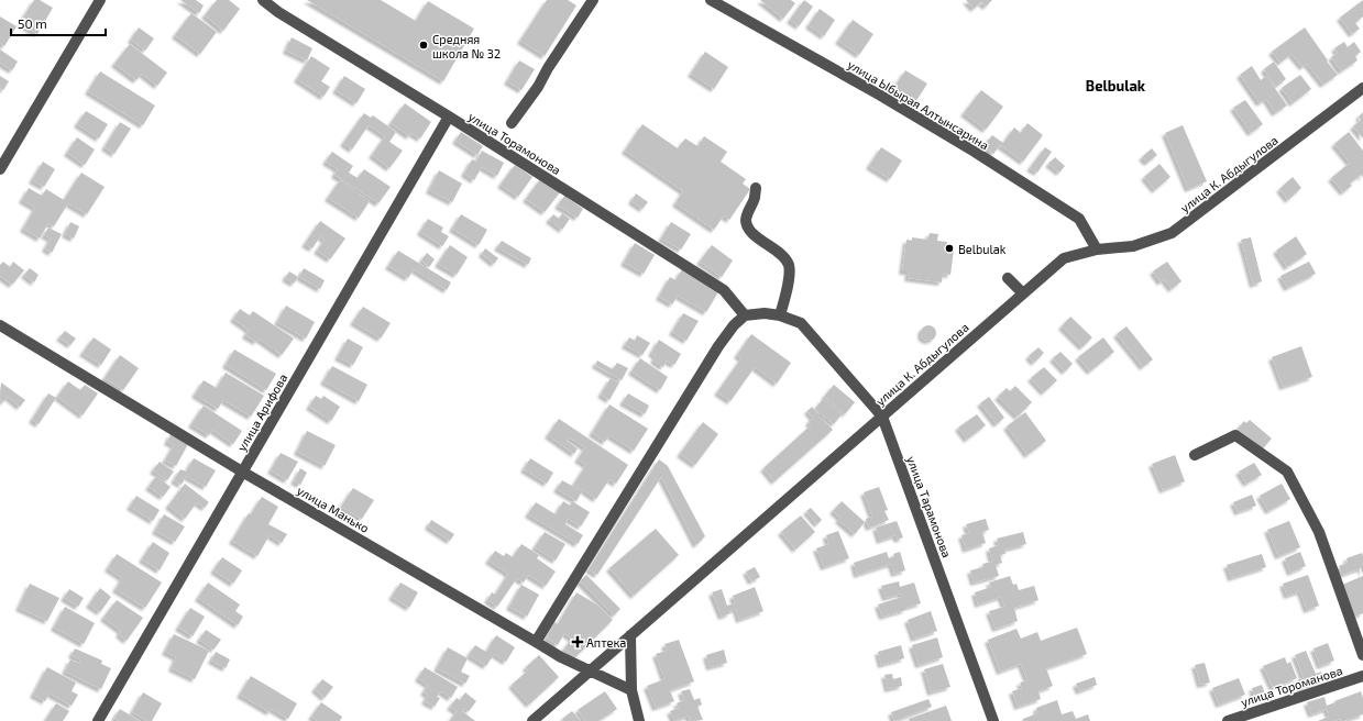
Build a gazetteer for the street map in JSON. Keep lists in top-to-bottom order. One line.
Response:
{"streets":{"street":["улица Ыбырая Алтынсарина","улица Торамонова","улица К. Абдыгулова","улица Арифова","улица Тарамонова","улица Манько","улица Тороманова"]},"crossings":[["улица Ыбырая Алтынсарина","улица К. Абдыгулова"],["улица Торамонова","улица Арифова"],["улица К. Абдыгулова","улица Тарамонова"],["улица К. Абдыгулова","улица Манько"],["улица Арифова","улица Манько"]],"districts":["Belbulak"],"places":{"other":["Средняя школа № 32","Belbulak"],"health":["Аптека"]},"scale_bar":"50 m"}
